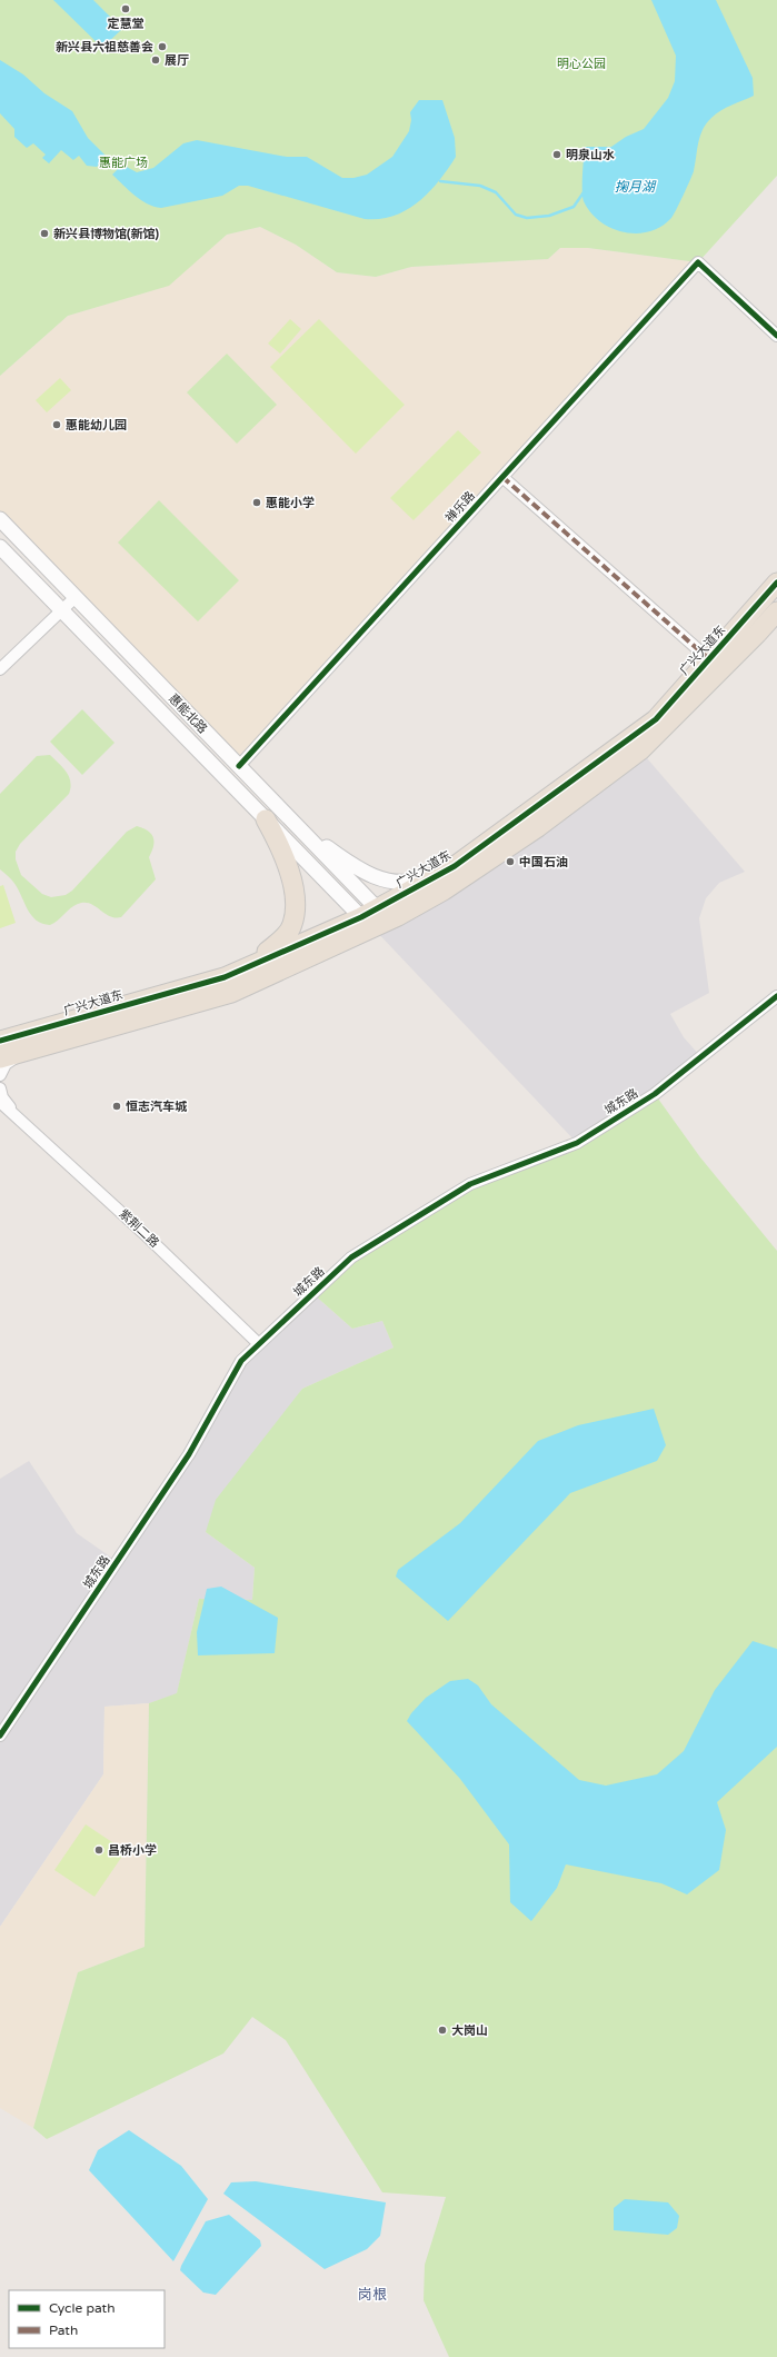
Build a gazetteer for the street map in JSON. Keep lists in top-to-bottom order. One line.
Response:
{"streets":{"highway":["广兴大道东"],"street":["禅乐路","惠能北路","城东路","紫荆二路"]},"crossings":[["禅乐路","惠能北路"],["广兴大道东","惠能北路"],["城东路","紫荆二路"]],"districts":["岗根"],"water":["掬月湖"],"parks":["明心公园","惠能广场"],"places":["定慧堂","新兴县六祖慈善会","展厅","明泉山水","新兴县博物馆(新馆)","惠能幼儿园","惠能小学","中国石油","恒志汽车城","昌桥小学","大岗山"],"legend":["Cycle path","Path"]}
